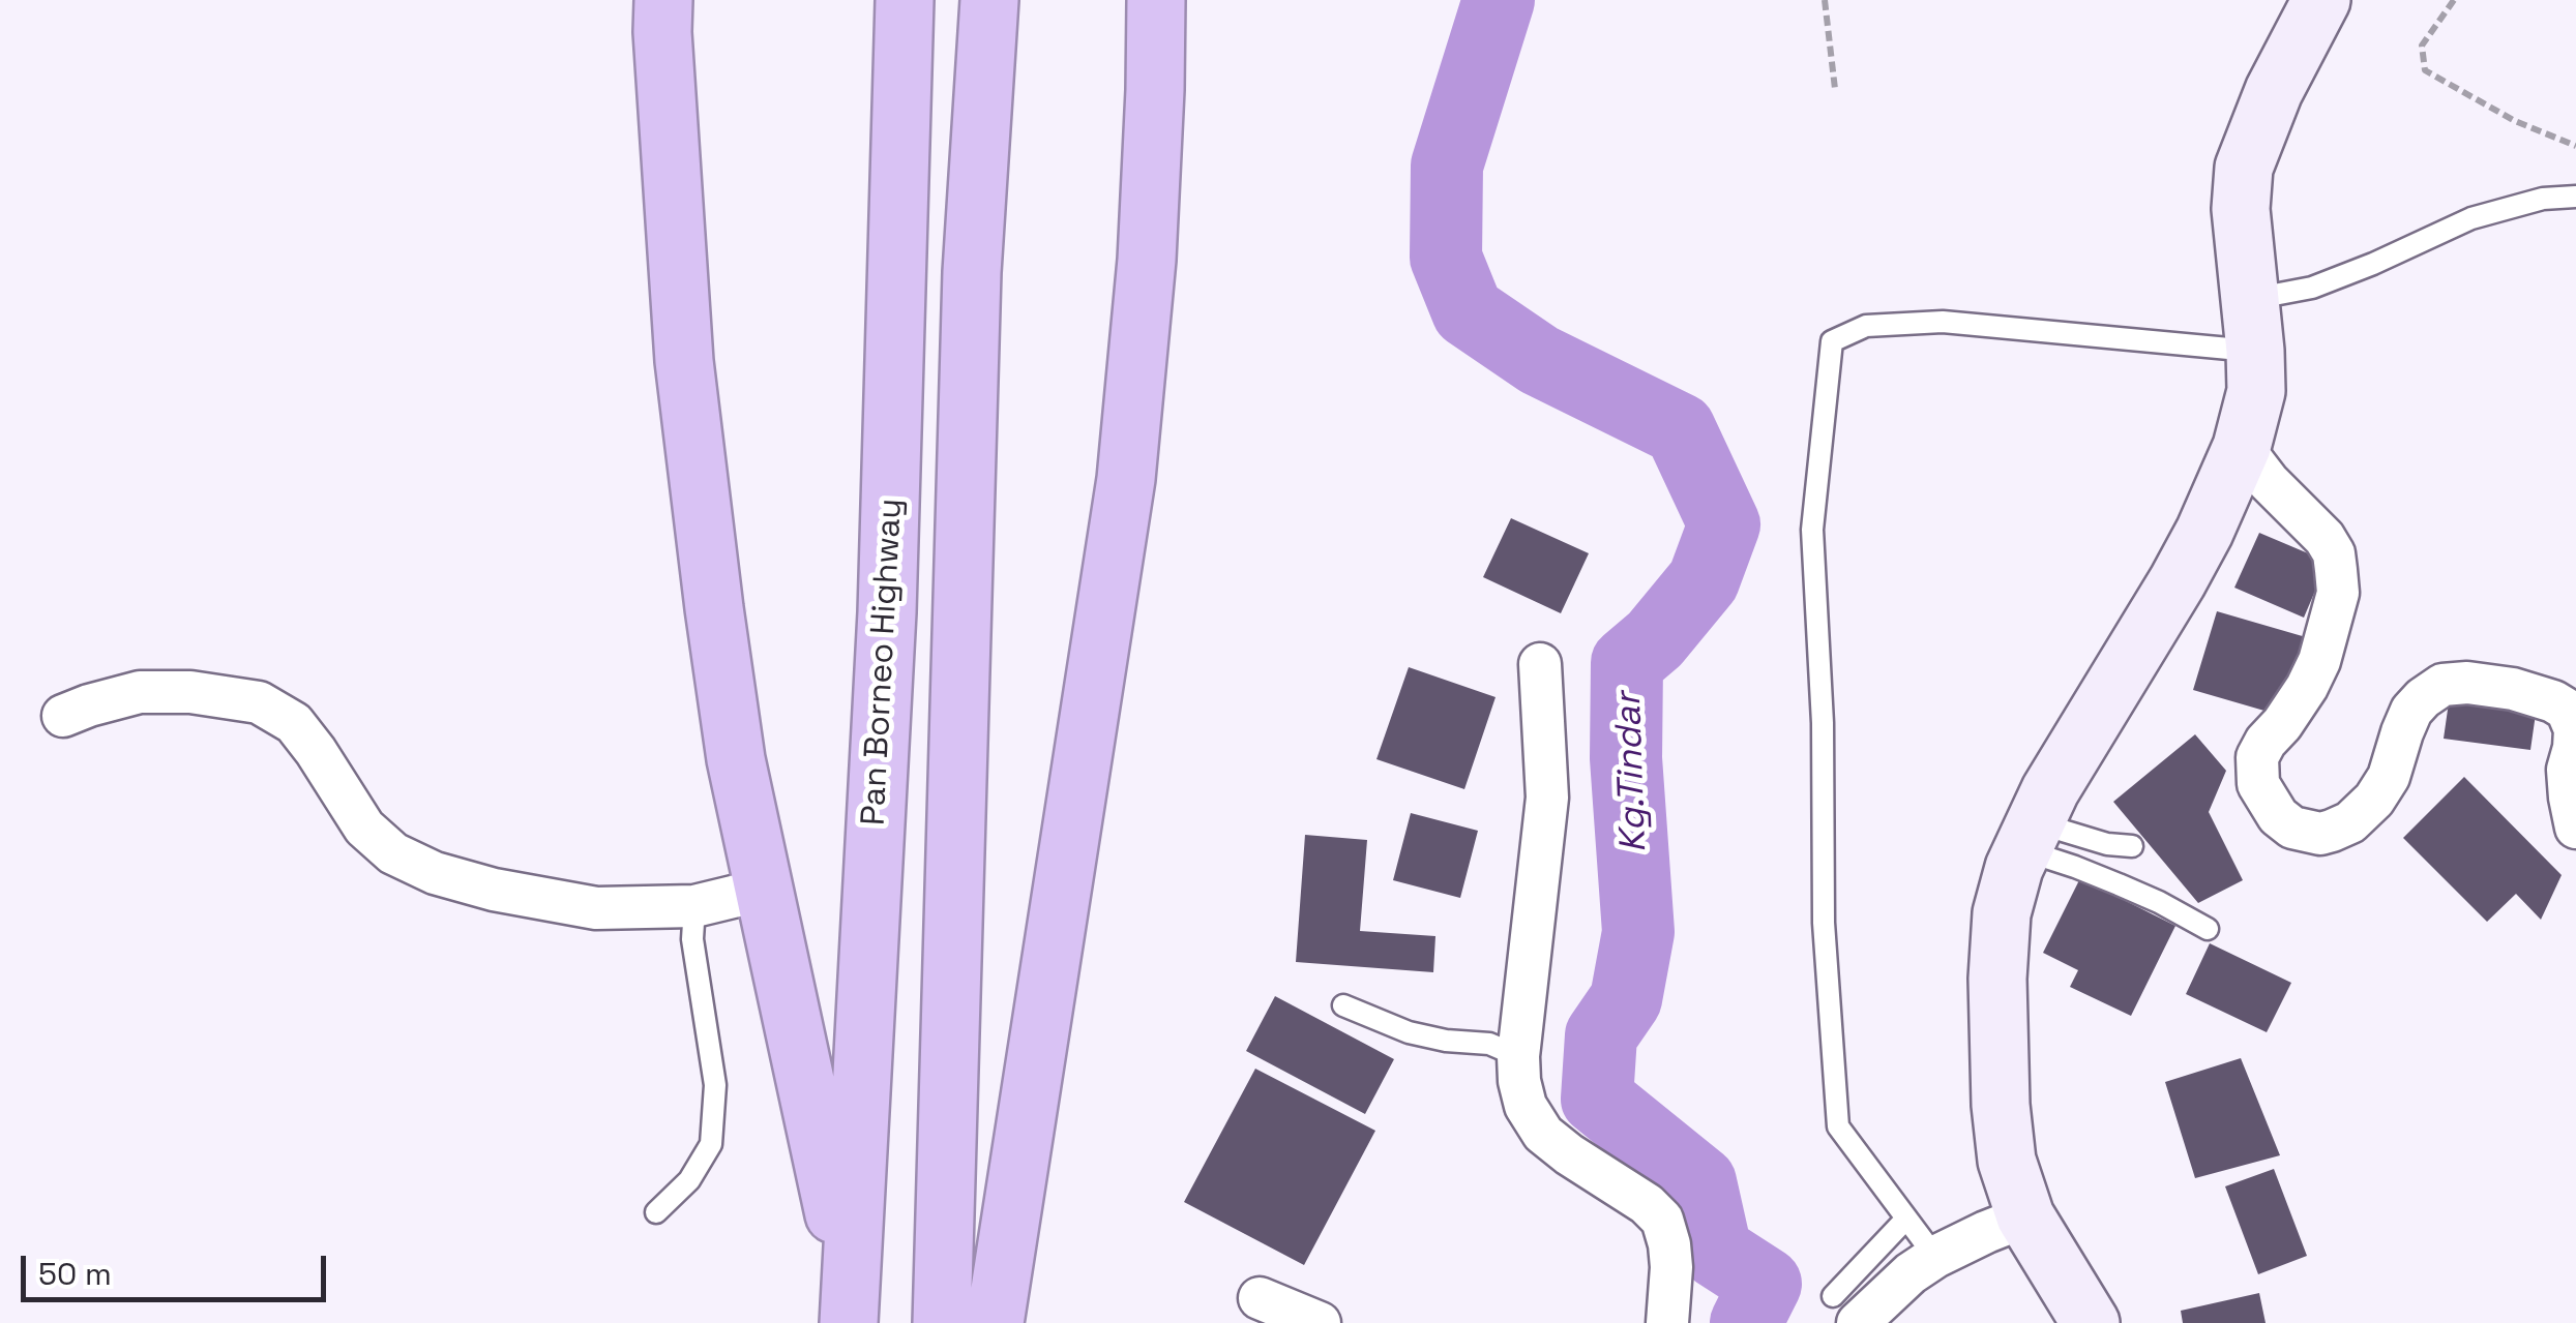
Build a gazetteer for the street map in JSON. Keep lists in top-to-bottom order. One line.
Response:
{"streets":{"highway":["Pan Borneo Highway"]},"water":["Kg.Tindar"],"scale_bar":"50 m"}
